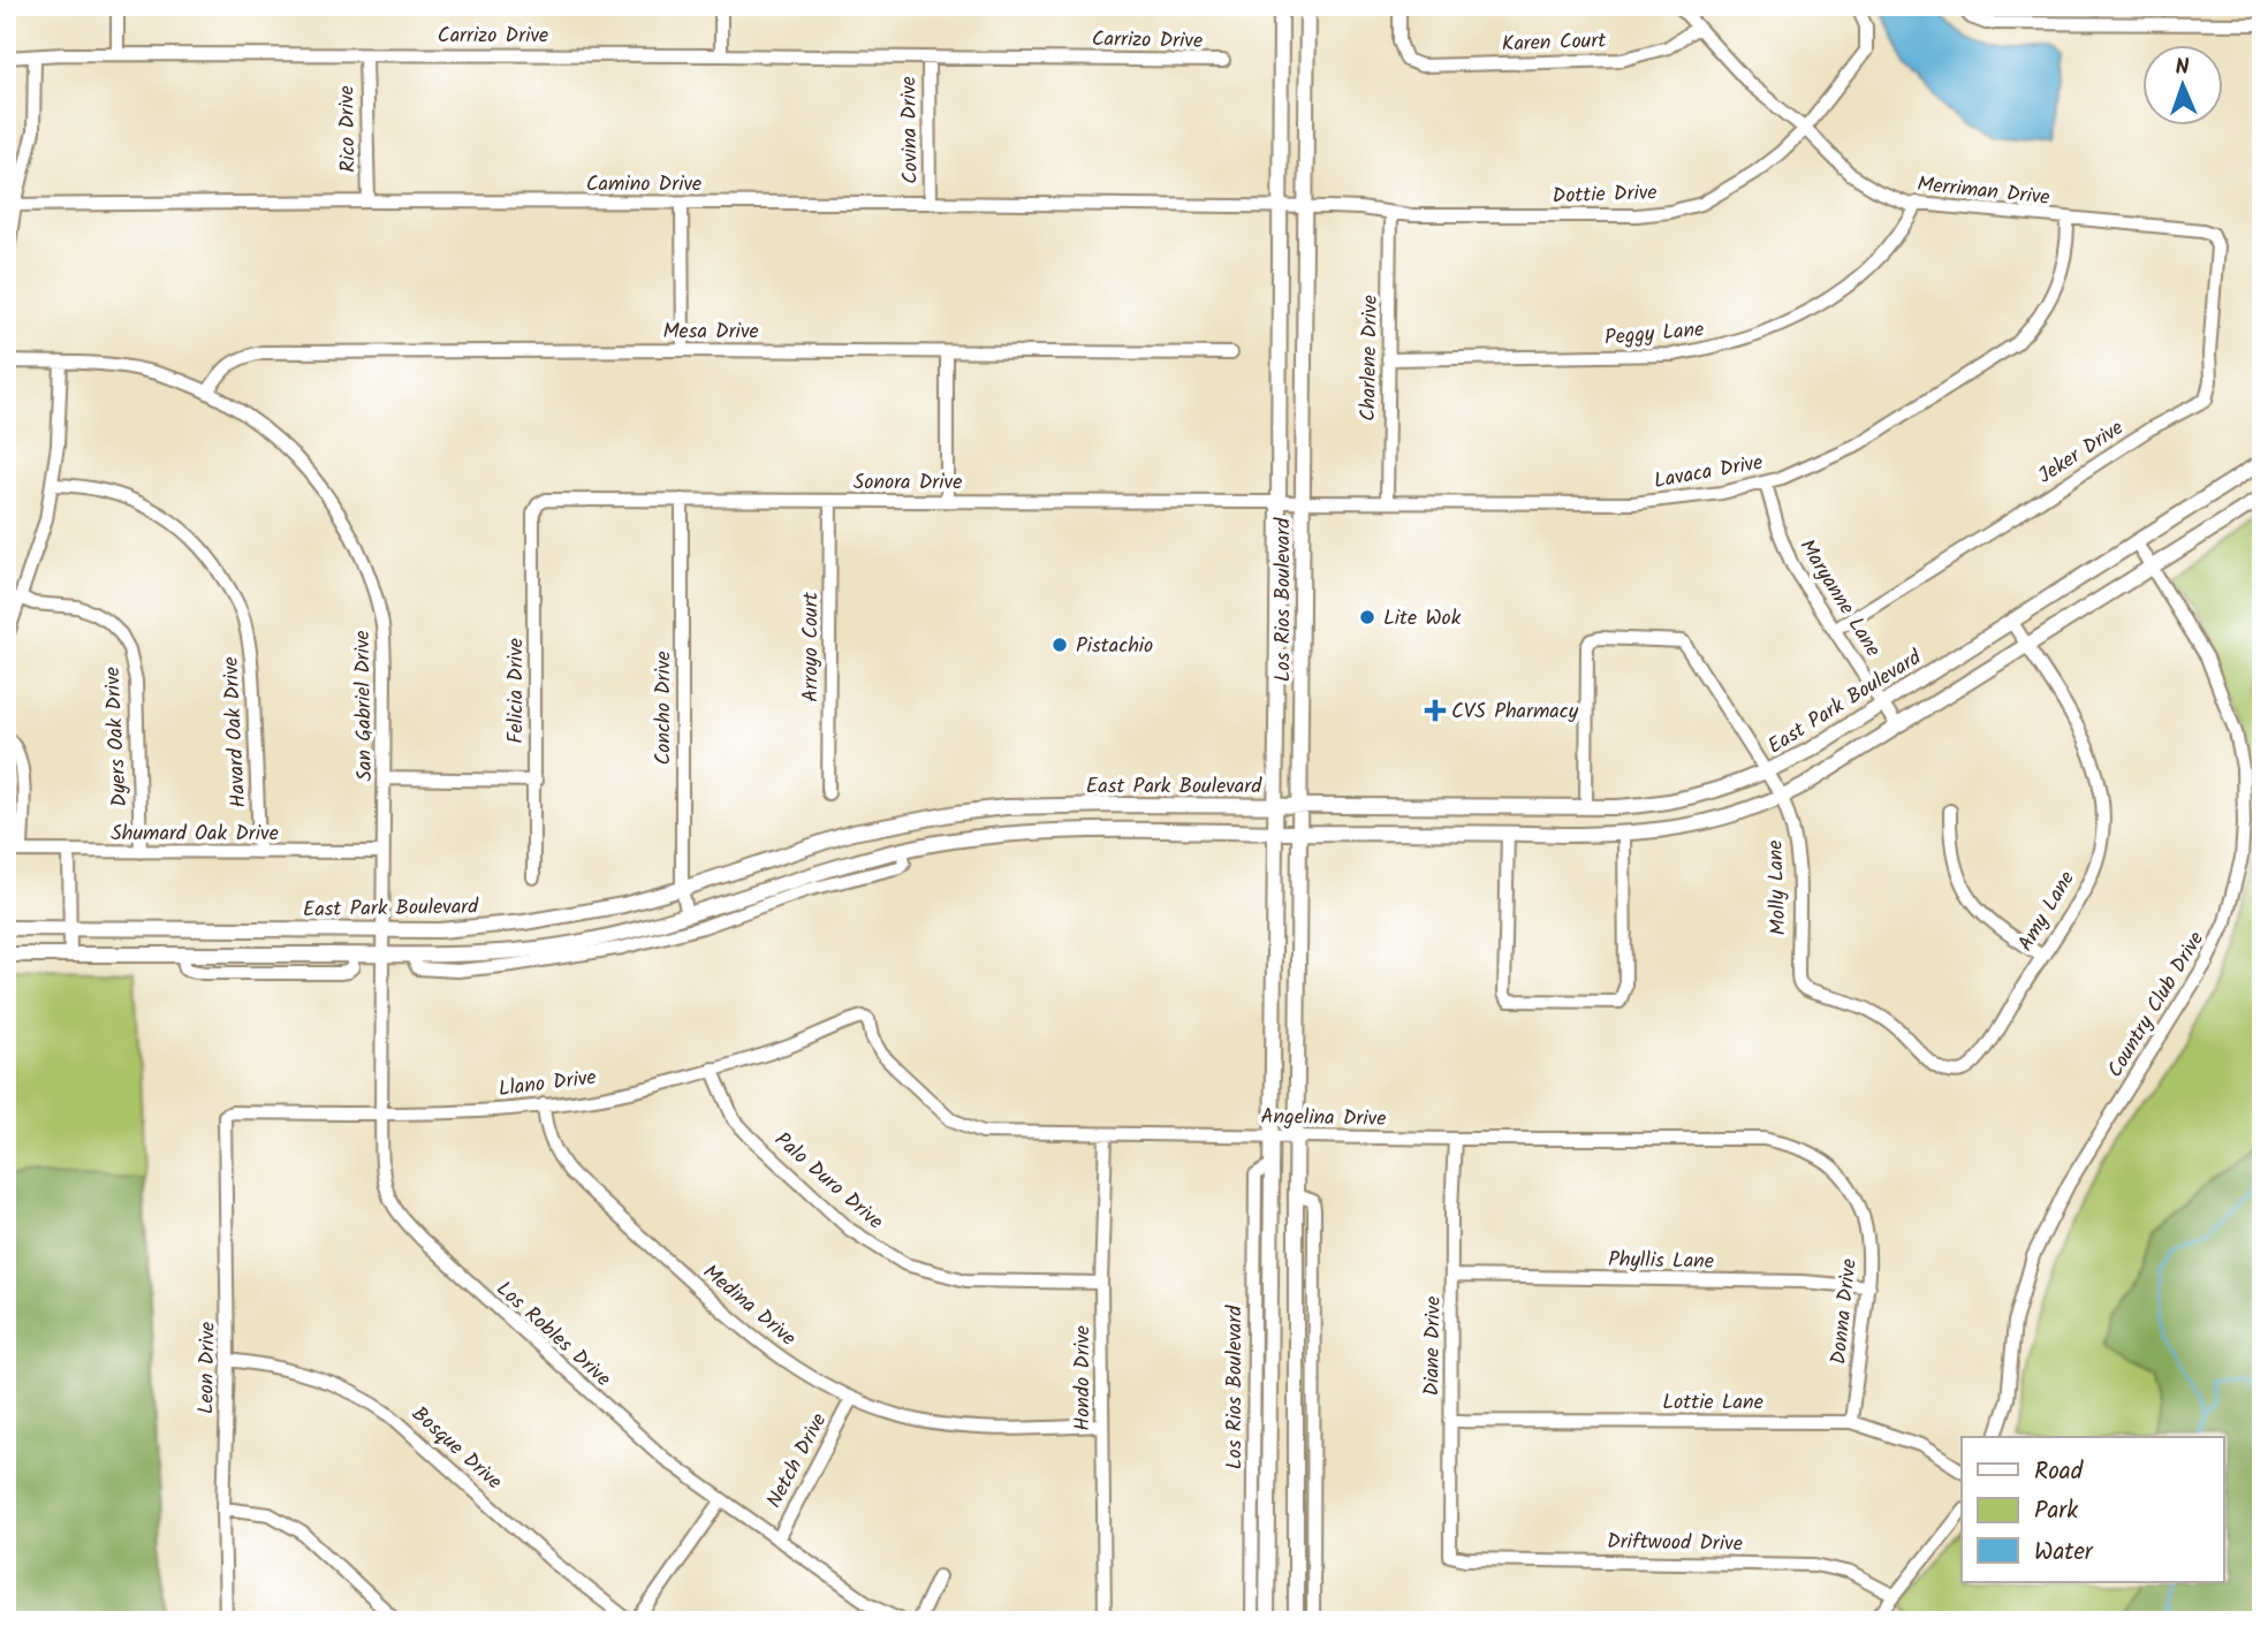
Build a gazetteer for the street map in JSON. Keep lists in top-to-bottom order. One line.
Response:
{"streets":{"main road":["Los Rios Boulevard","East Park Boulevard"],"street":["Carrizo Drive","Karen Court","Rico Drive","Covina Drive","Camino Drive","Merriman Drive","Dottie Drive","Mesa Drive","Peggy Lane","Charlene Drive","Jeker Drive","Lavaca Drive","Sonora Drive","Maryanne Lane","Arroyo Court","Felicia Drive","San Gabriel Drive","Concho Drive","Havard Oak Drive","Dyers Oak Drive","Shumard Oak Drive","Molly Lane","Amy Lane","Country Club Drive","Llano Drive","Angelina Drive","Palo Duro Drive","Phyllis Lane","Medina Drive","Donna Drive","Los Robles Drive","Diane Drive","Leon Drive","Hondo Drive","Lottie Lane","Bosque Drive","Netch Drive","Driftwood Drive"]},"crossings":[["Carrizo Drive","Rico Drive"],["Carrizo Drive","Covina Drive"],["Karen Court","Merriman Drive"],["Rico Drive","Camino Drive"],["Covina Drive","Camino Drive"],["Camino Drive","Dottie Drive"],["Camino Drive","Los Rios Boulevard"],["Merriman Drive","Dottie Drive"],["Merriman Drive","Peggy Lane"],["Merriman Drive","Jeker Drive"],["Merriman Drive","Lavaca Drive"],["Dottie Drive","Charlene Drive"],["Dottie Drive","Los Rios Boulevard"],["Mesa Drive","San Gabriel Drive"],["Peggy Lane","Charlene Drive"],["Charlene Drive","Lavaca Drive"],["Jeker Drive","Maryanne Lane"],["Lavaca Drive","Sonora Drive"],["Lavaca Drive","Maryanne Lane"],["Lavaca Drive","Los Rios Boulevard"],["Sonora Drive","Los Rios Boulevard"],["Sonora Drive","Arroyo Court"],["Sonora Drive","Felicia Drive"],["Sonora Drive","Concho Drive"],["Maryanne Lane","East Park Boulevard"],["Los Rios Boulevard","East Park Boulevard"],["Los Rios Boulevard","Angelina Drive"],["East Park Boulevard","San Gabriel Drive"],["East Park Boulevard","Concho Drive"],["East Park Boulevard","Molly Lane"],["East Park Boulevard","Amy Lane"],["East Park Boulevard","Country Club Drive"],["San Gabriel Drive","Shumard Oak Drive"],["San Gabriel Drive","Los Robles Drive"],["Havard Oak Drive","Shumard Oak Drive"],["Dyers Oak Drive","Shumard Oak Drive"],["Molly Lane","Amy Lane"],["Llano Drive","Angelina Drive"],["Llano Drive","Palo Duro Drive"],["Llano Drive","Medina Drive"],["Llano Drive","Los Robles Drive"],["Llano Drive","Leon Drive"],["Angelina Drive","Donna Drive"],["Angelina Drive","Diane Drive"],["Angelina Drive","Hondo Drive"],["Palo Duro Drive","Hondo Drive"],["Phyllis Lane","Donna Drive"],["Phyllis Lane","Diane Drive"],["Medina Drive","Hondo Drive"],["Medina Drive","Netch Drive"],["Donna Drive","Lottie Lane"],["Los Robles Drive","Netch Drive"],["Diane Drive","Lottie Lane"],["Diane Drive","Driftwood Drive"],["Leon Drive","Bosque Drive"]],"places":{"other":["Lite Wok","Pistachio"],"health":["CVS Pharmacy"]},"legend":["Road","Park","Water"],"north":"top"}
